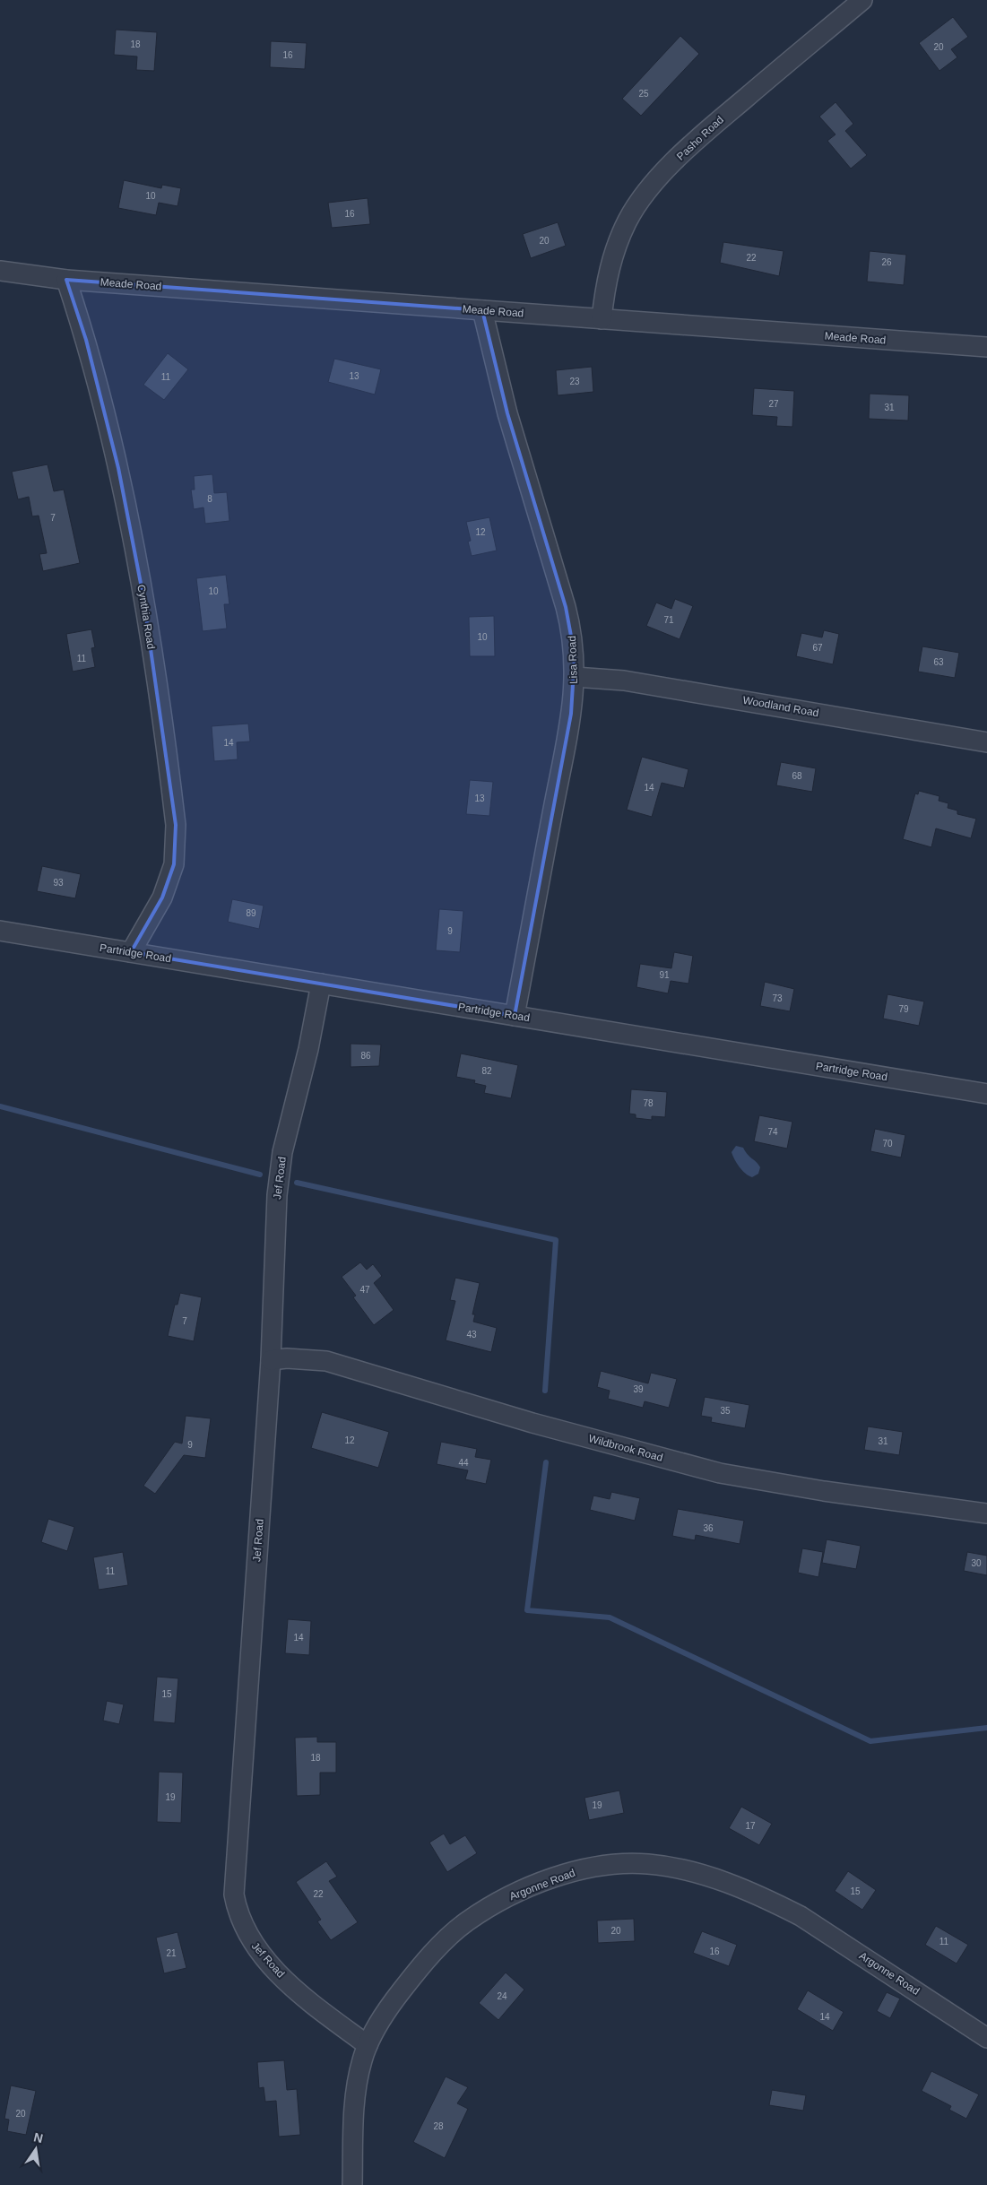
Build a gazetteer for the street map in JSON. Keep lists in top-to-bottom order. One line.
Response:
{"streets":{"street":["Pasho Road","Meade Road","Cynthia Road","Lisa Road","Woodland Road","Partridge Road","Jef Road","Wildbrook Road","Argonne Road"]},"crossings":[["Pasho Road","Meade Road"],["Meade Road","Cynthia Road"],["Meade Road","Lisa Road"],["Cynthia Road","Partridge Road"],["Lisa Road","Woodland Road"],["Lisa Road","Partridge Road"],["Partridge Road","Jef Road"],["Jef Road","Wildbrook Road"],["Jef Road","Argonne Road"]],"house_numbers":["18","20","16","25","10","16","20","22","26","13","11","23","27","31","8","7","12","10","71","10","67","11","63","14","68","14","13","93","89","9","91","73","79","86","82","78","74","70","47","7","43","39","35","12","31","9","44","36","30","11","14","15","18","19","19","17","15","22","20","11","16","21","24","14","20","28"],"north":"top"}
